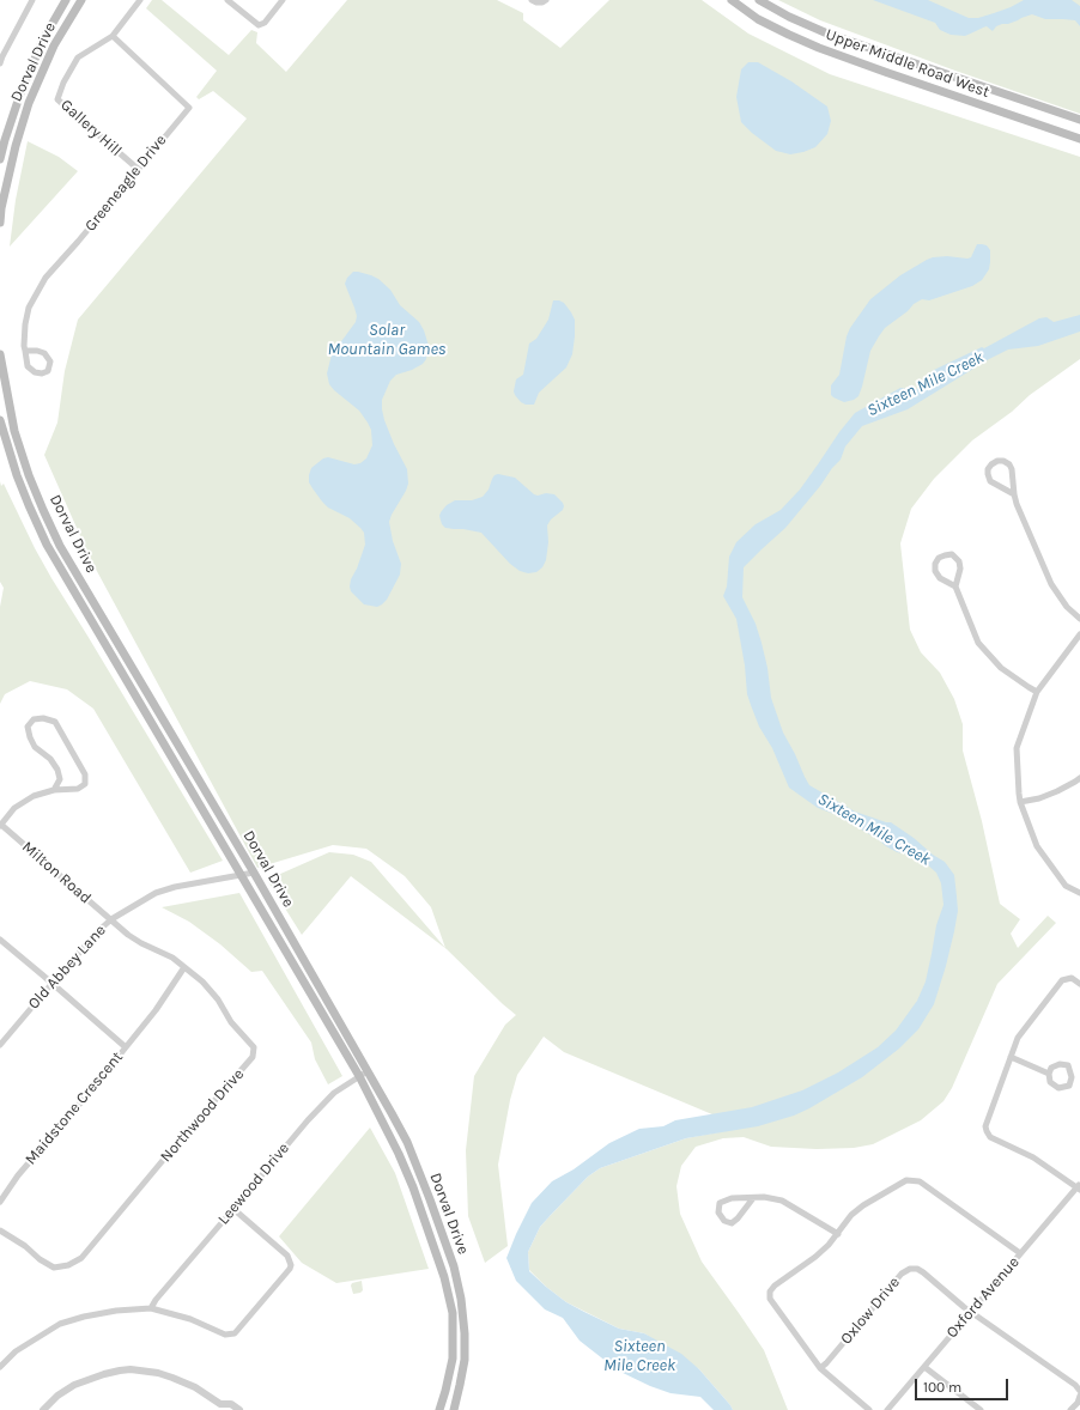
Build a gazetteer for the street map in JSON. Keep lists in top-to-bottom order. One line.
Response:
{"streets":{"main road":["Dorval Drive","Upper Middle Road West"],"street":["Gallery Hill","Greeneagle Drive","Milton Road","Old Abbey Lane","Maidstone Crescent","Northwood Drive","Leewood Drive","Oxford Avenue","Oxlow Drive"]},"crossings":[["Dorval Drive","Old Abbey Lane"],["Dorval Drive","Leewood Drive"],["Gallery Hill","Greeneagle Drive"],["Milton Road","Old Abbey Lane"],["Milton Road","Northwood Drive"],["Old Abbey Lane","Maidstone Crescent"],["Old Abbey Lane","Northwood Drive"],["Oxford Avenue","Oxlow Drive"]],"water":["Solar Mountain Games","Sixteen Mile Creek"],"scale_bar":"100 m"}
